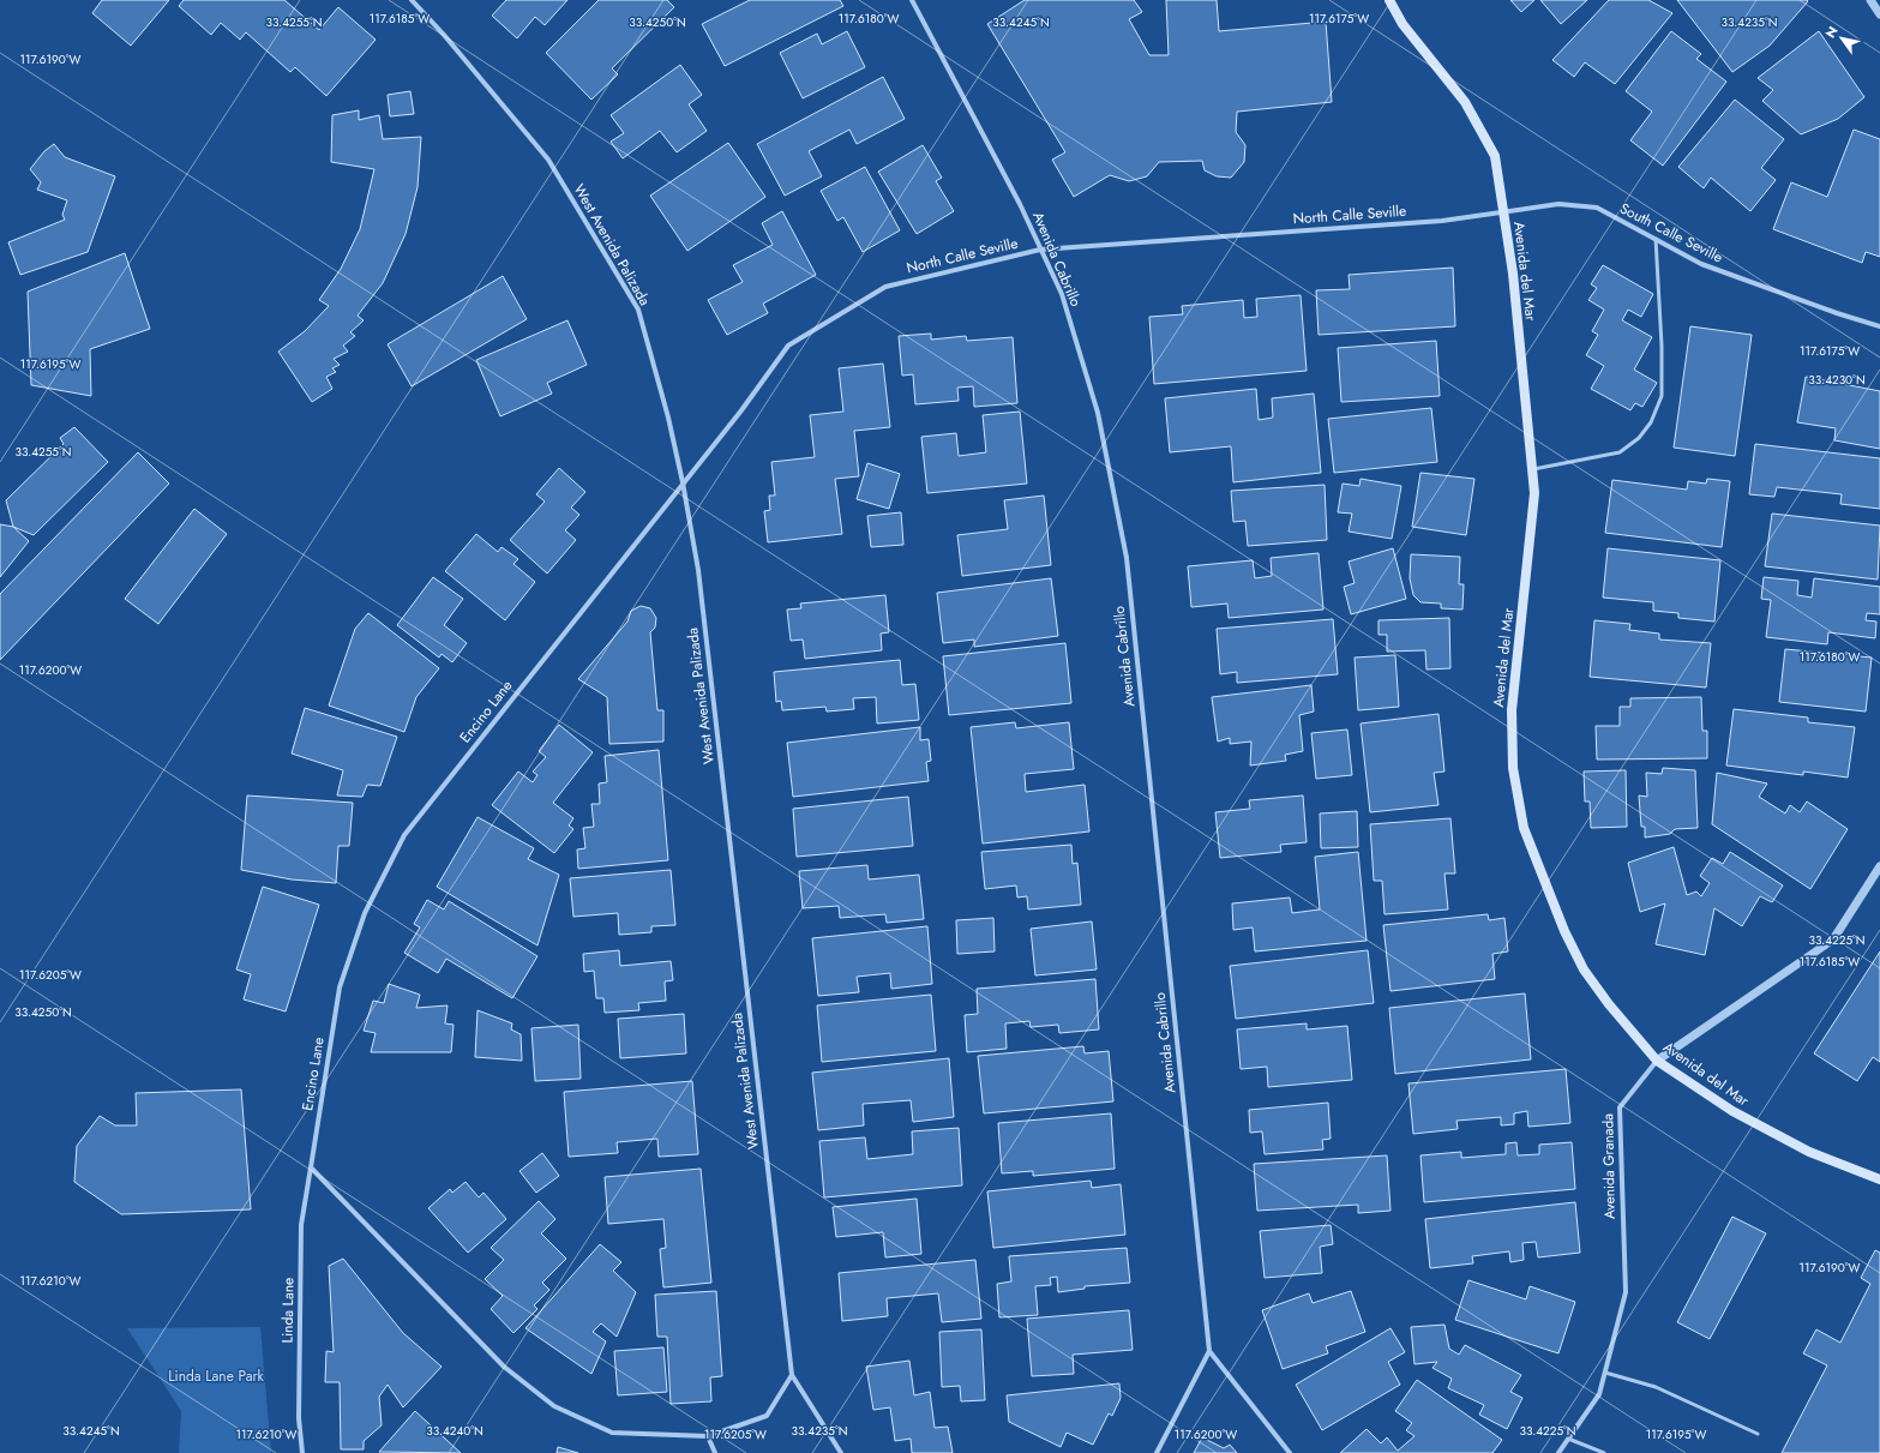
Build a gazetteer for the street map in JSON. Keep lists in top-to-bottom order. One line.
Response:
{"streets":{"main road":["Avenida del Mar"],"street":["North Calle Seville","South Calle Seville","West Avenida Palizada","Avenida Cabrillo","Encino Lane","Avenida Granada","Linda Lane"]},"crossings":[["North Calle Seville","South Calle Seville"],["North Calle Seville","West Avenida Palizada"],["North Calle Seville","Avenida Cabrillo"],["North Calle Seville","Avenida del Mar"],["North Calle Seville","Encino Lane"],["South Calle Seville","Avenida del Mar"],["West Avenida Palizada","Encino Lane"],["Avenida del Mar","Avenida Granada"],["Encino Lane","Linda Lane"]],"parks":["Linda Lane Park"],"north":"top left","coordinates":["117.6185°W","117.6180°W","117.6175°W","33.4255°N","33.4250°N","33.4245°N","33.4235°N","117.6190°W","117.6195°W","33.4230°N","117.6200°W","33.4225°N","117.6205°W","117.6210°W","33.4240°N"]}
